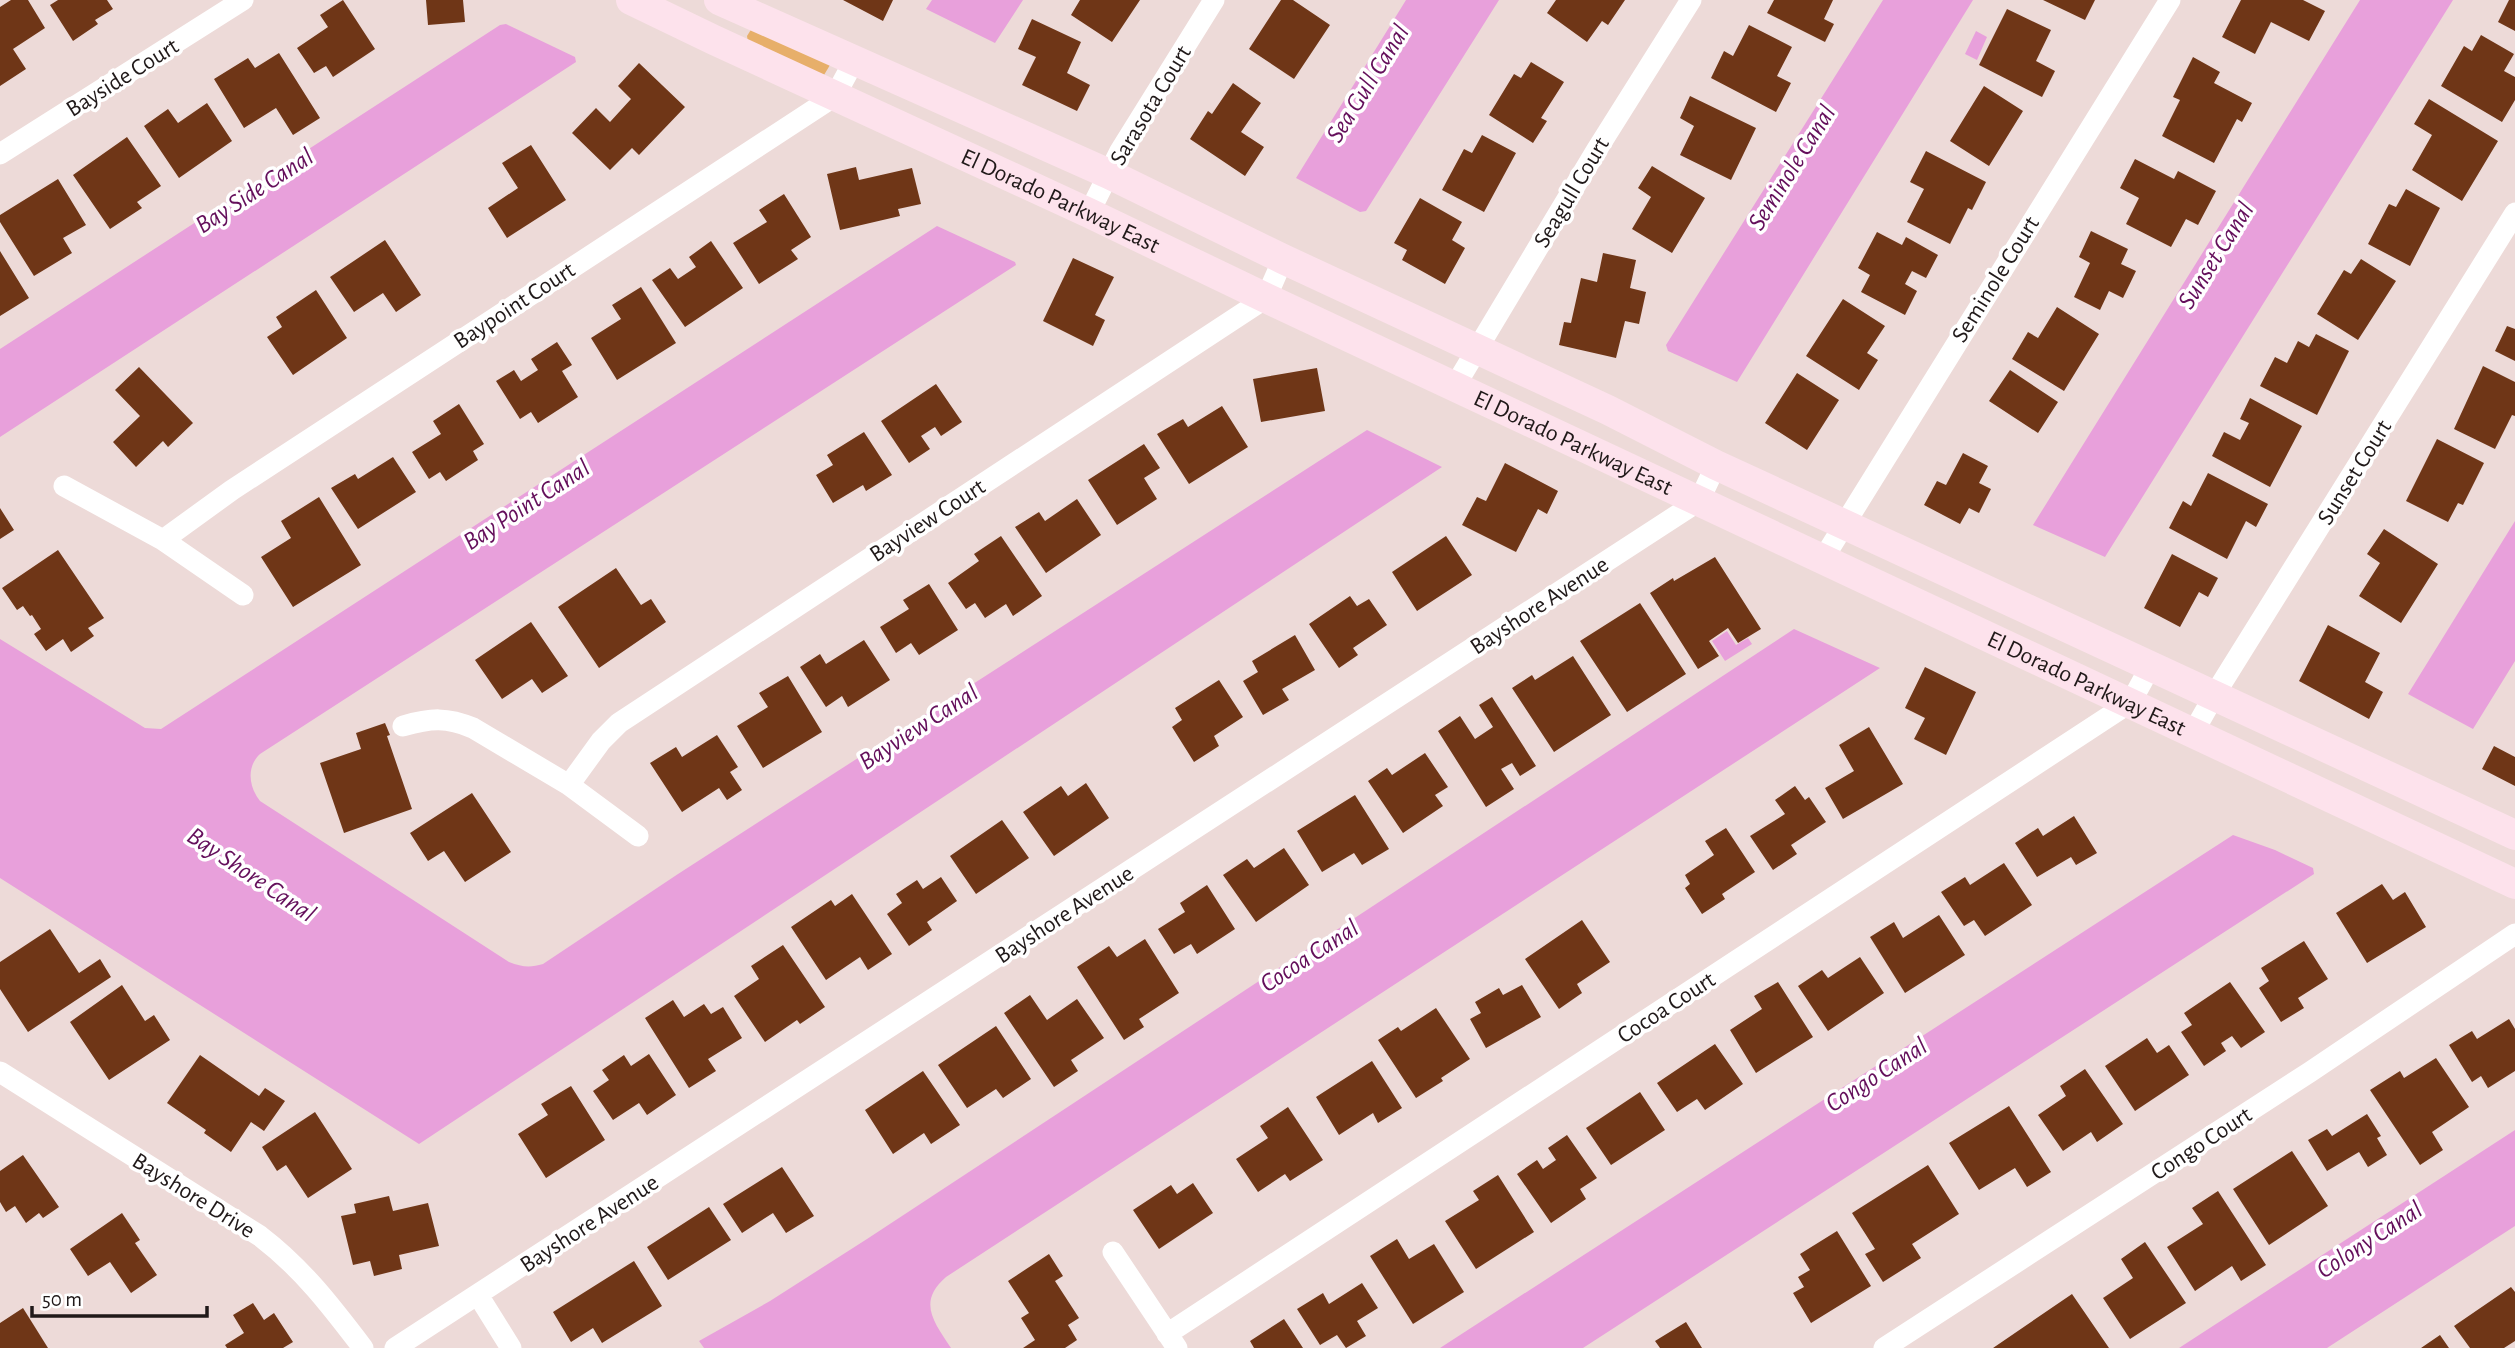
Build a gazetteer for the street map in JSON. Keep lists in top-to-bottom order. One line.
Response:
{"streets":{"street":["Bayside Court","Sarasota Court","Seagull Court","El Dorado Parkway East","Seminole Court","Baypoint Court","Sunset Court","Bayview Court","Bayshore Avenue","Cocoa Court","Congo Court","Bayshore Drive"]},"crossings":[["Sarasota Court","El Dorado Parkway East"],["Seagull Court","El Dorado Parkway East"],["El Dorado Parkway East","Seminole Court"],["El Dorado Parkway East","Baypoint Court"],["El Dorado Parkway East","Sunset Court"],["El Dorado Parkway East","Bayview Court"],["El Dorado Parkway East","Bayshore Avenue"],["El Dorado Parkway East","Cocoa Court"]],"water":["Sea Gull Canal","Seminole Canal","Bay Side Canal","Sunset Canal","Bay Point Canal","Bayview Canal","Bay Shore Canal","Cocoa Canal","Congo Canal","Colony Canal"],"scale_bar":"50 m"}
